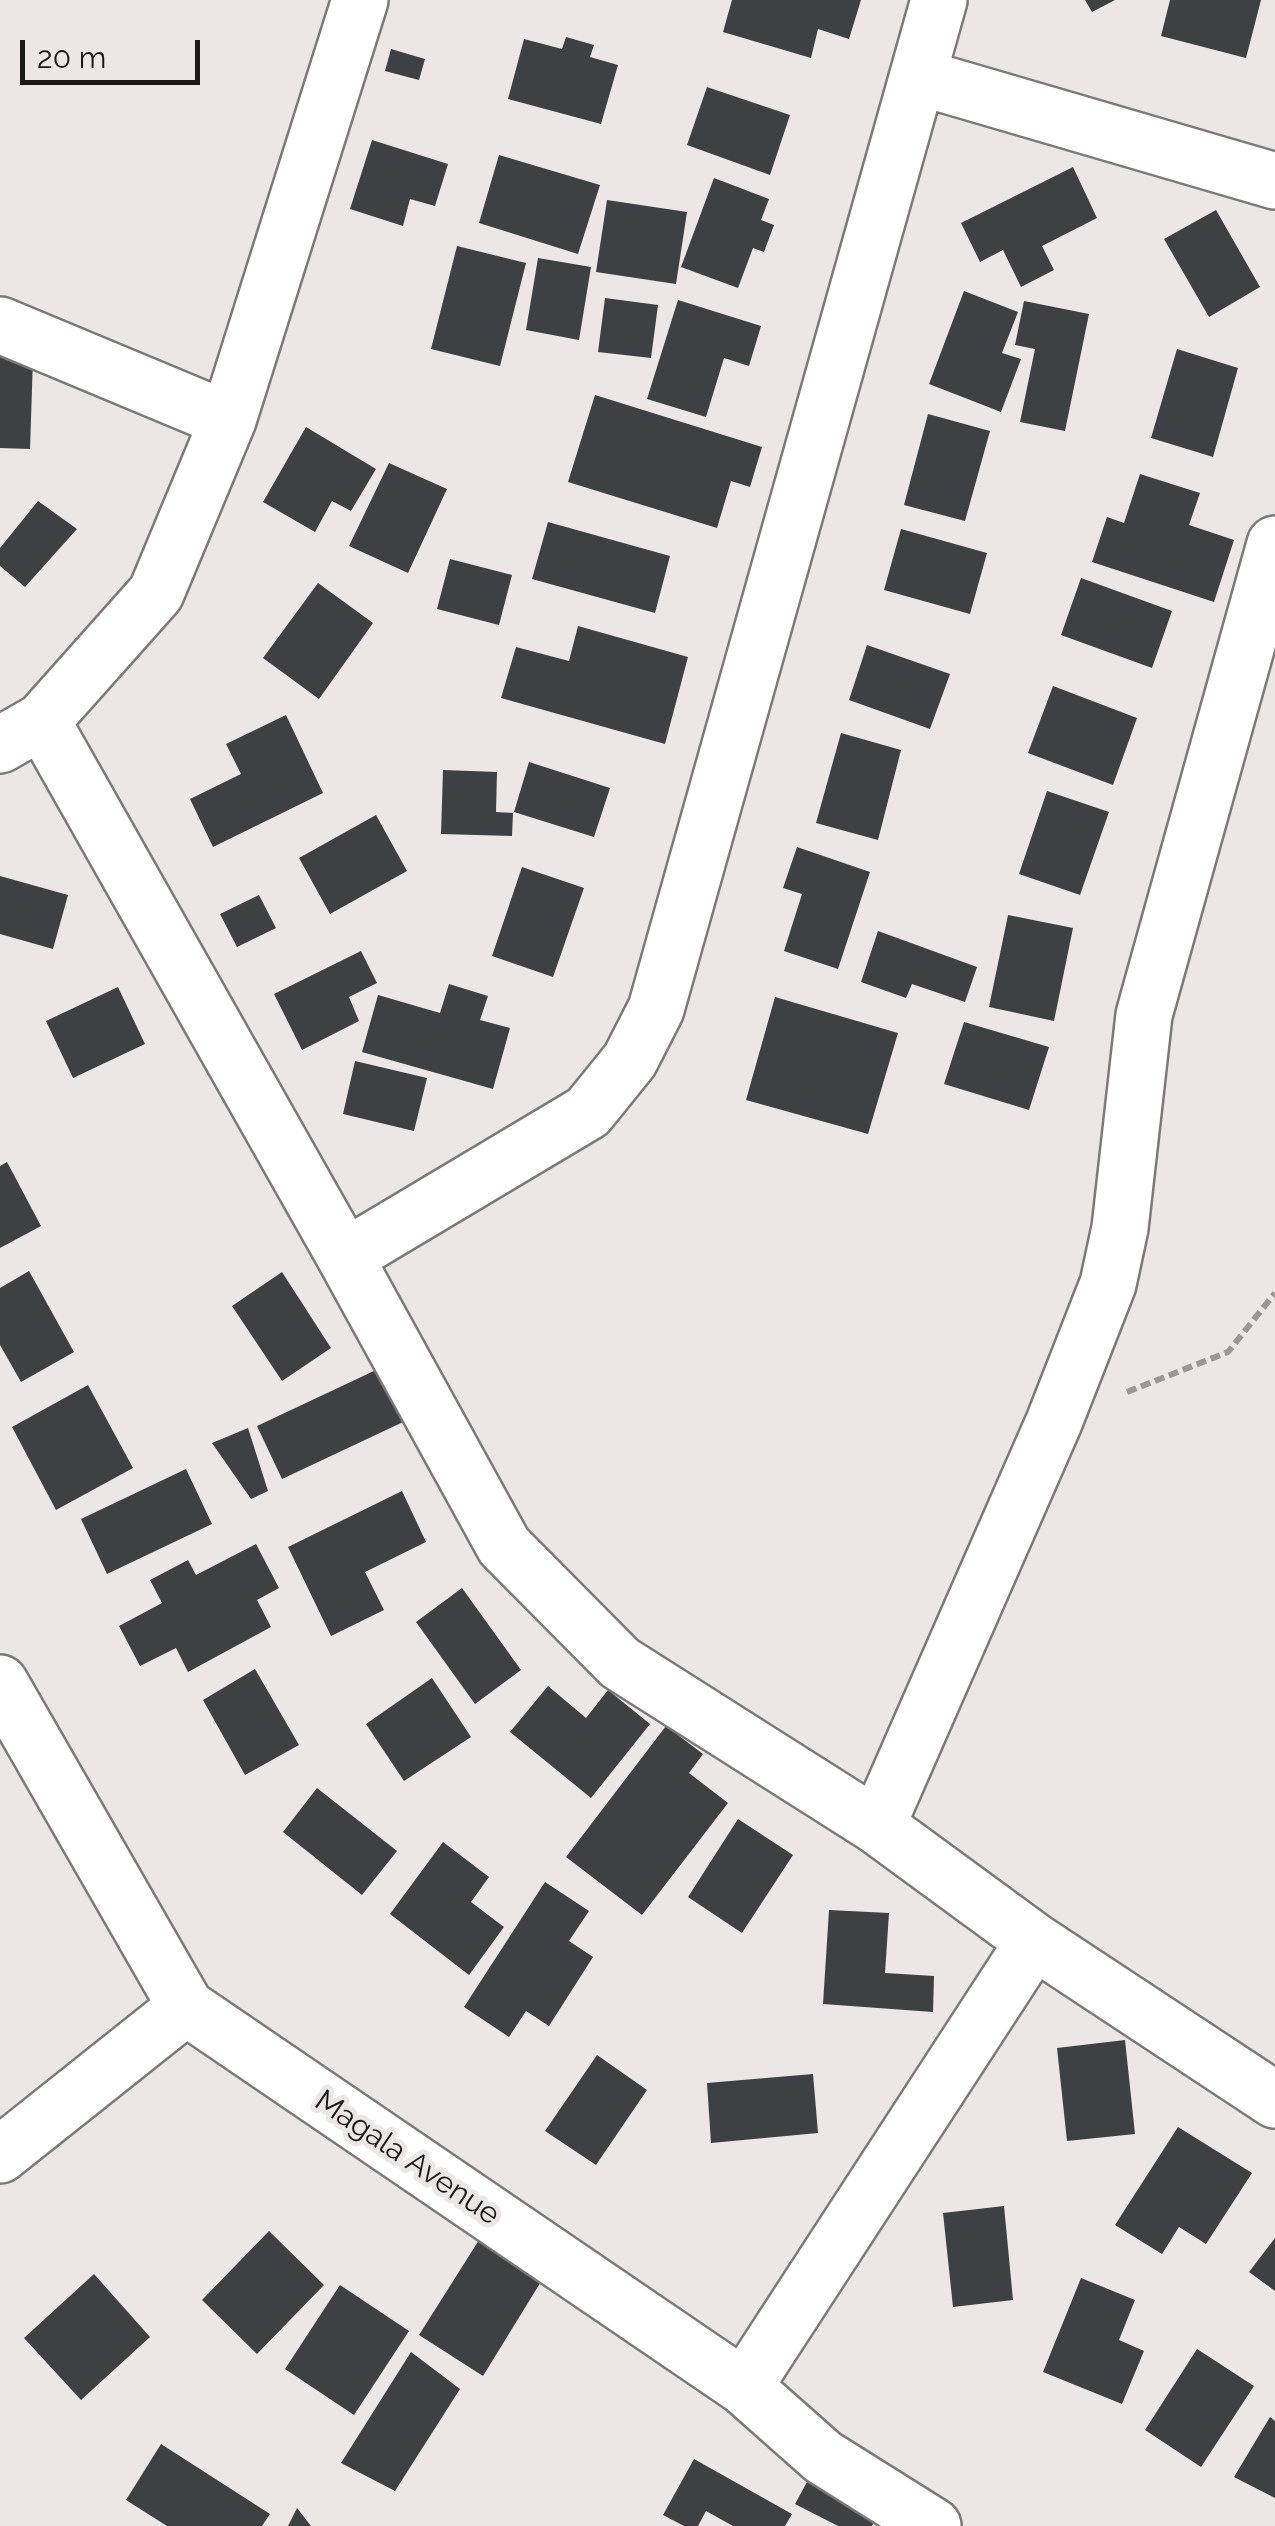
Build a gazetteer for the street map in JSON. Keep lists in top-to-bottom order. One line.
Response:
{"streets":{"street":["Magala Avenue"]},"scale_bar":"20 m"}
